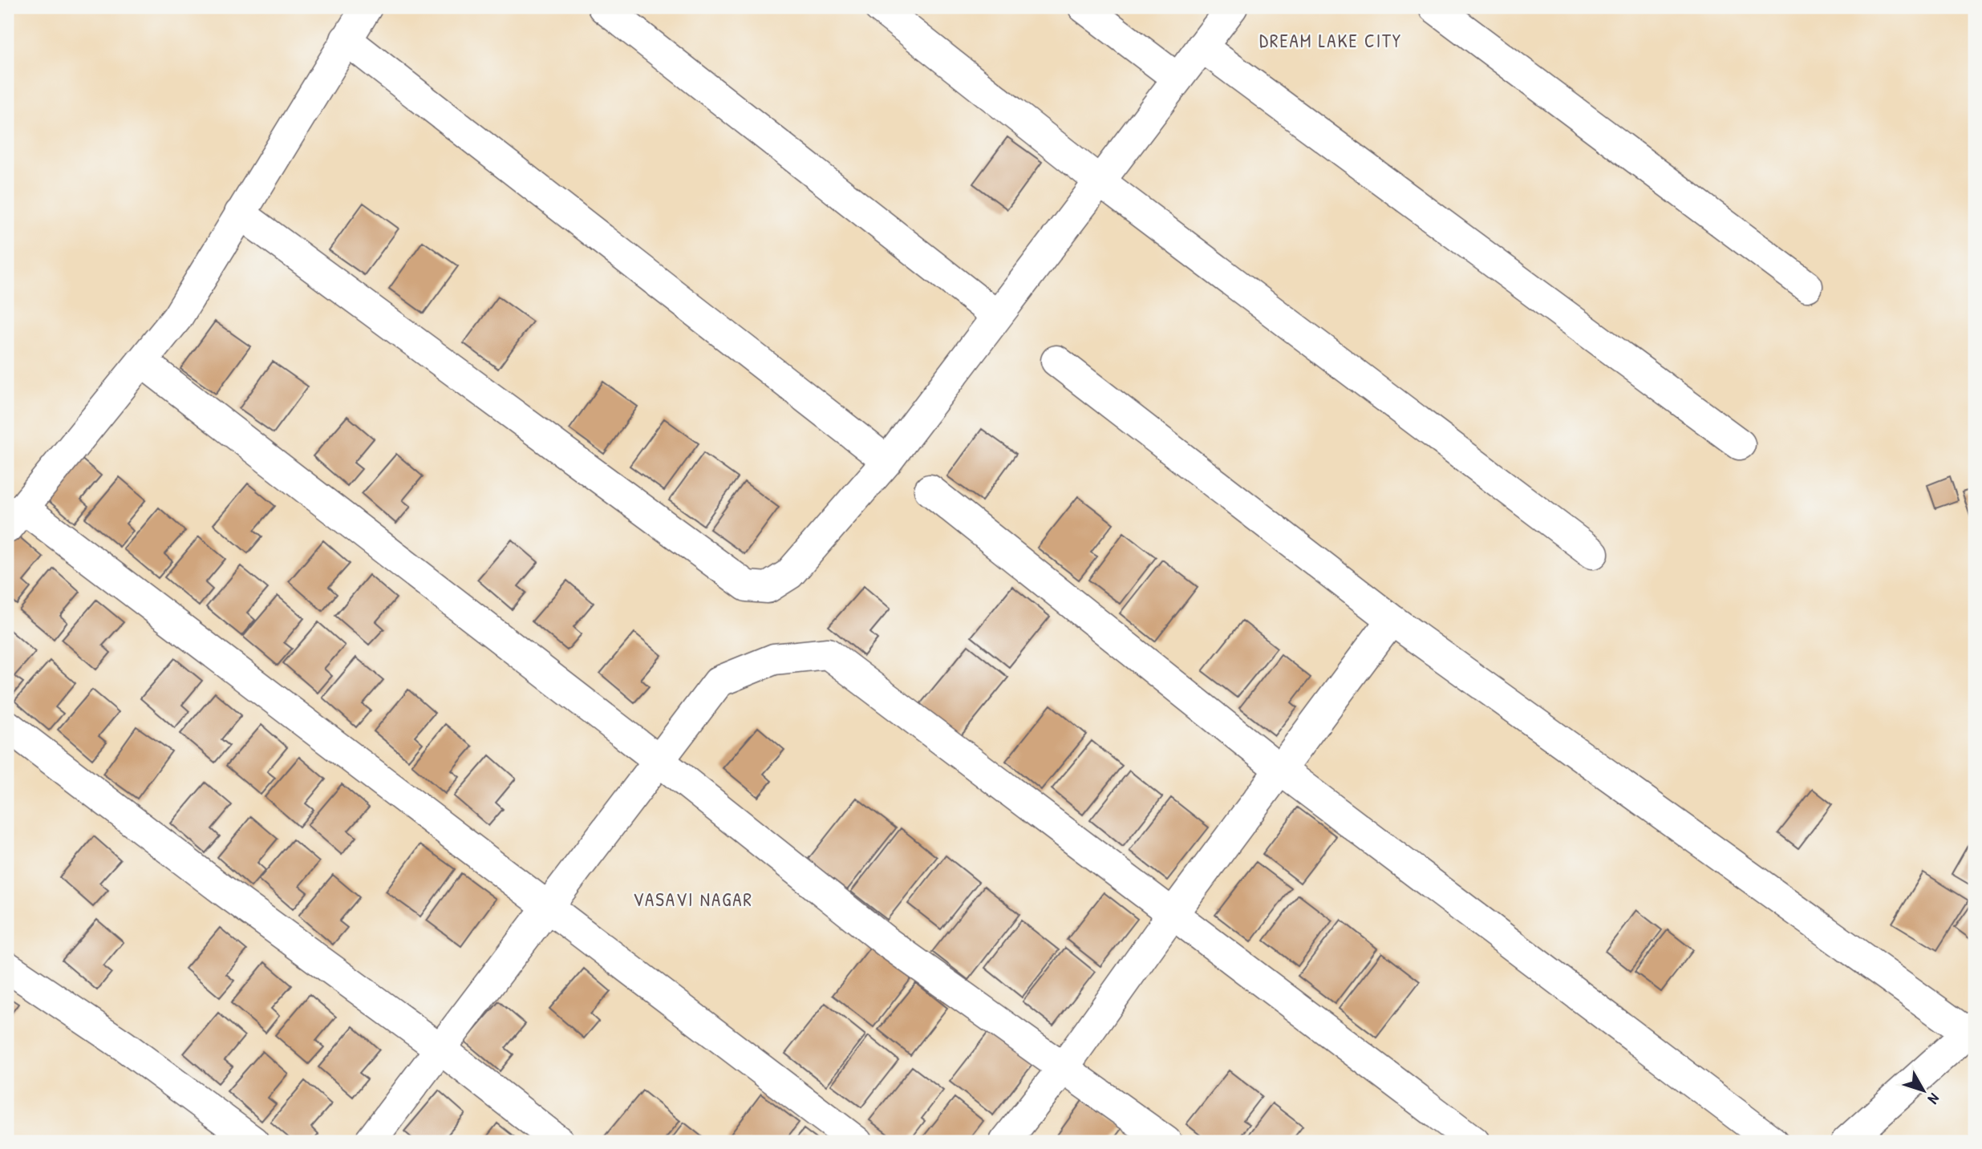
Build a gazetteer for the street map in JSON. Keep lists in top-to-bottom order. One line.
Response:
{"districts":["DREAM LAKE CITY","VASAVI NAGAR"],"north":"bottom right"}
